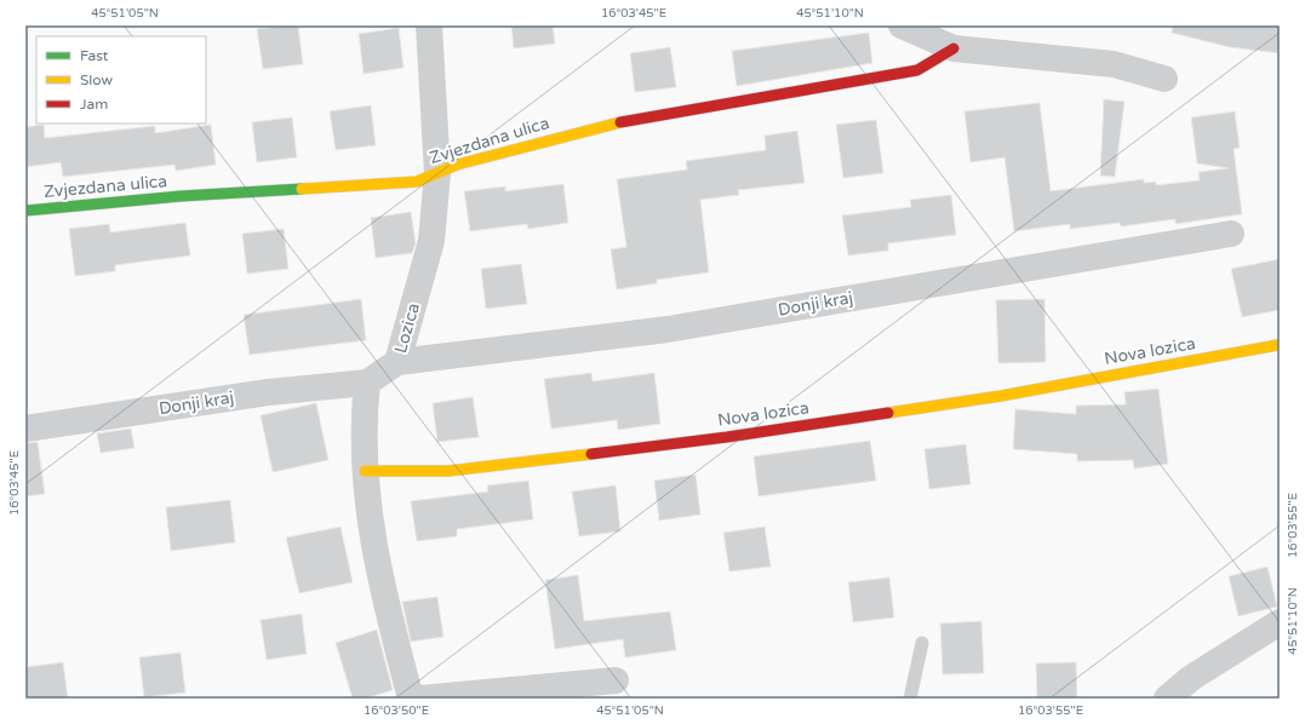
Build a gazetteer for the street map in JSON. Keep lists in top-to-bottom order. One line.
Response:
{"streets":{"street":["Zvjezdana ulica","Donji kraj","Lozica","Nova lozica"]},"crossings":[["Zvjezdana ulica","Lozica"],["Donji kraj","Lozica"]],"legend":["Fast","Slow","Jam"],"coordinates":["45°51'05\"N","16°03'45\"E","45°51'10\"N","16°03'55\"E","16°03'50\"E"]}
